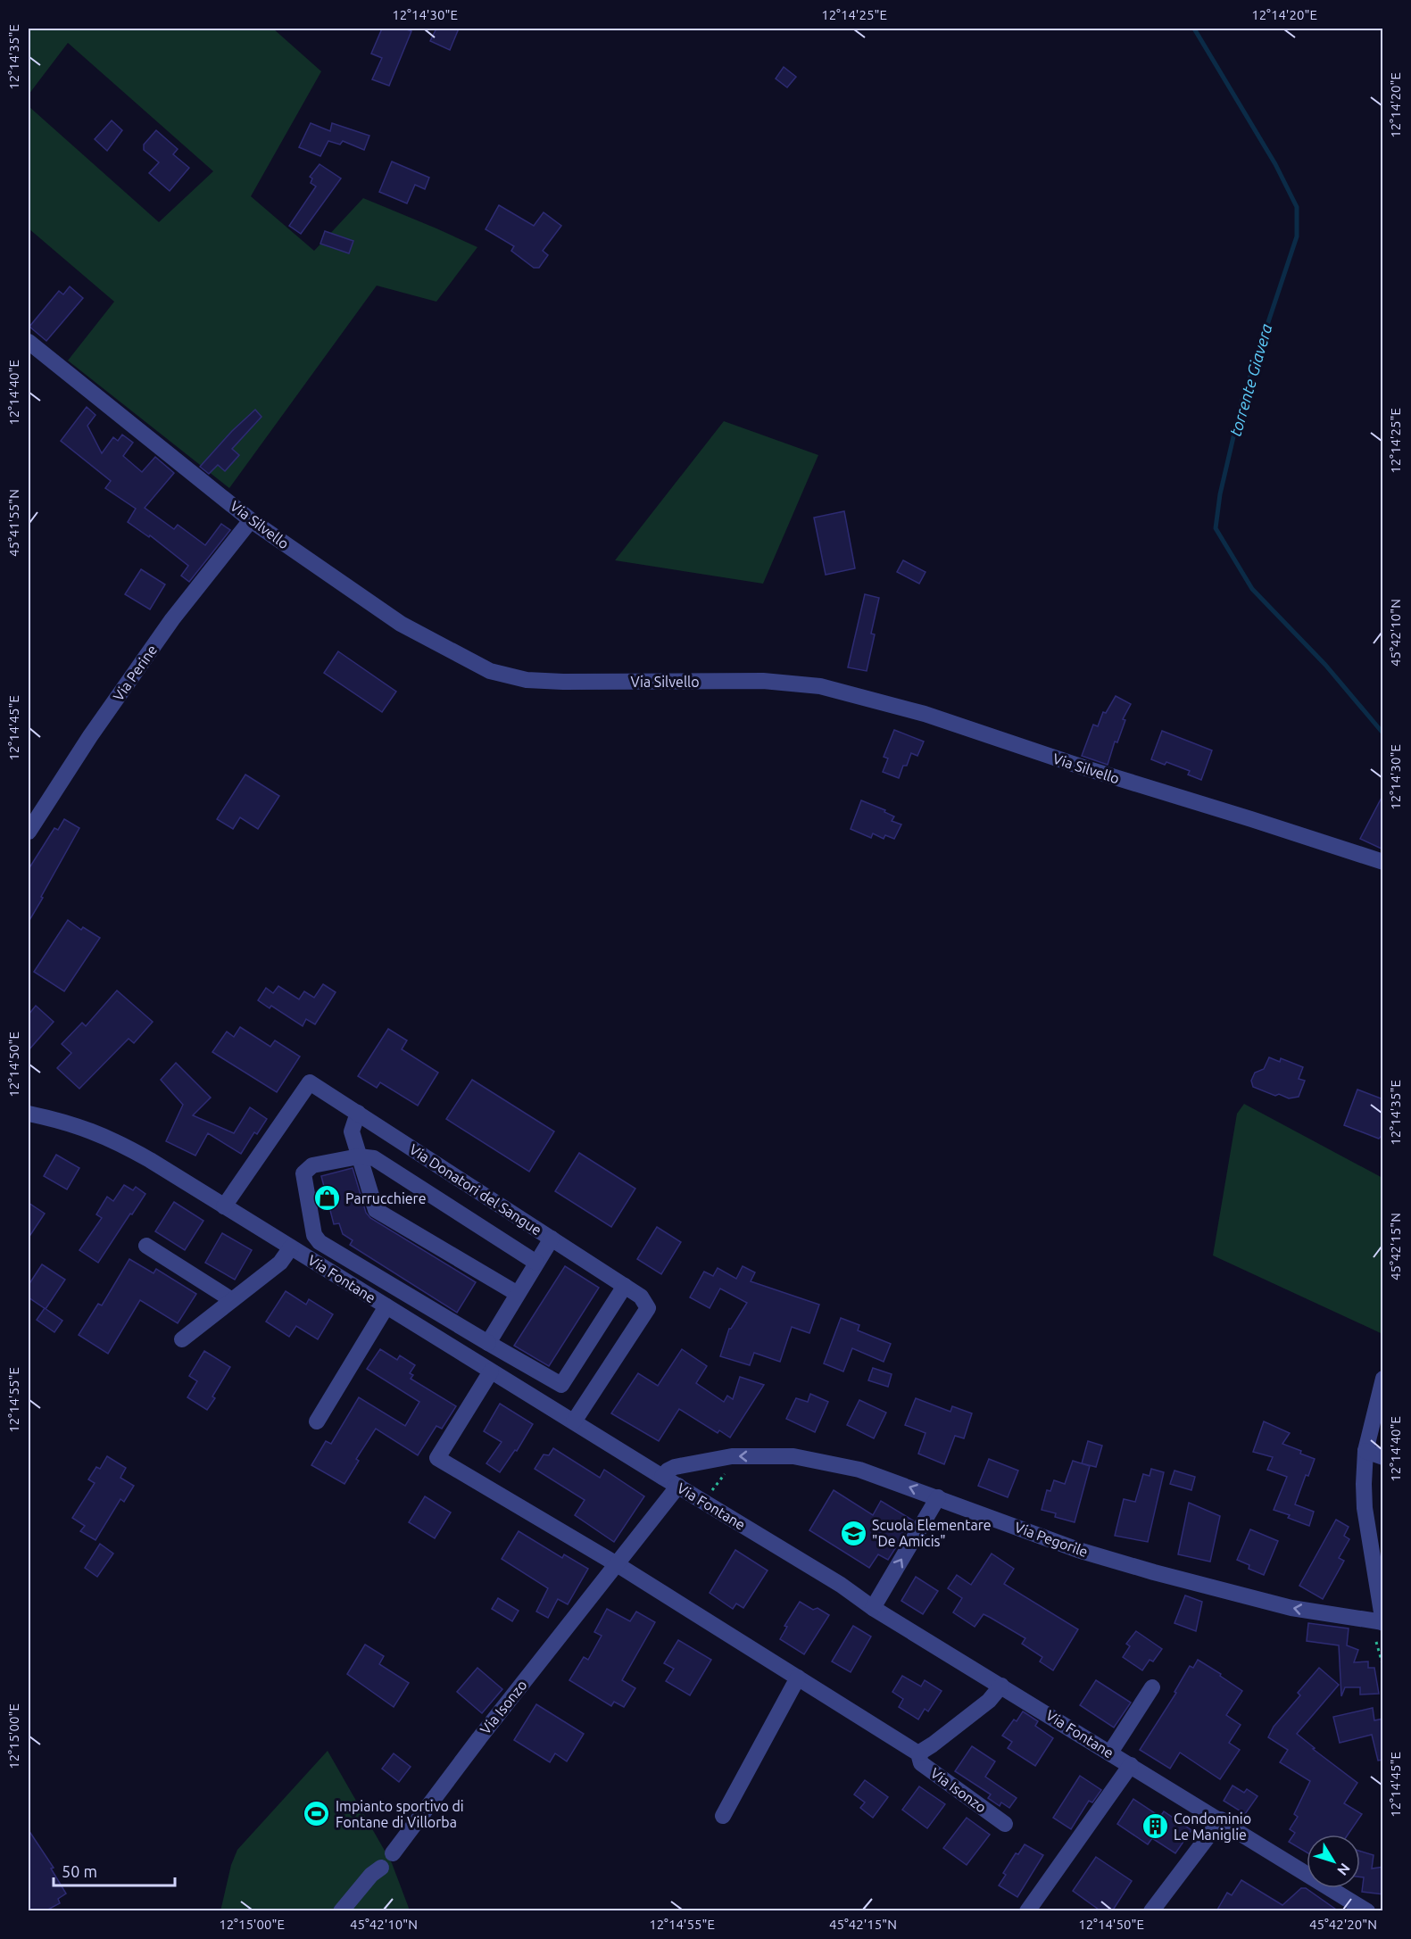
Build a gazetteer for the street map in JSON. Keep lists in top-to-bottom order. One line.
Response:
{"streets":{"street":["Via Silvello","Via Perine","Via Donatori del Sangue","Via Fontane","Via Pegorile","Via Isonzo"]},"crossings":[["Via Silvello","Via Perine"],["Via Donatori del Sangue","Via Fontane"],["Via Fontane","Via Pegorile"],["Via Fontane","Via Isonzo"]],"one_way":["Via Pegorile"],"water":["torrente Giavera"],"places":{"shop":["Parrucchiere"],"school or university":["Scuola Elementare \"De Amicis\""],"sports":["Impianto sportivo di Fontane di Villorba"],"building":["Condominio Le Maniglie"]},"scale_bar":"50 m","north":"bottom right","coordinates":["12°14'30\"E","12°14'25\"E","12°14'20\"E","12°14'35\"E","12°14'40\"E","45°41'55\"N","45°42'10\"N","12°14'45\"E","12°14'50\"E","45°42'15\"N","12°14'55\"E","12°15'00\"E","45°42'20\"N"]}
